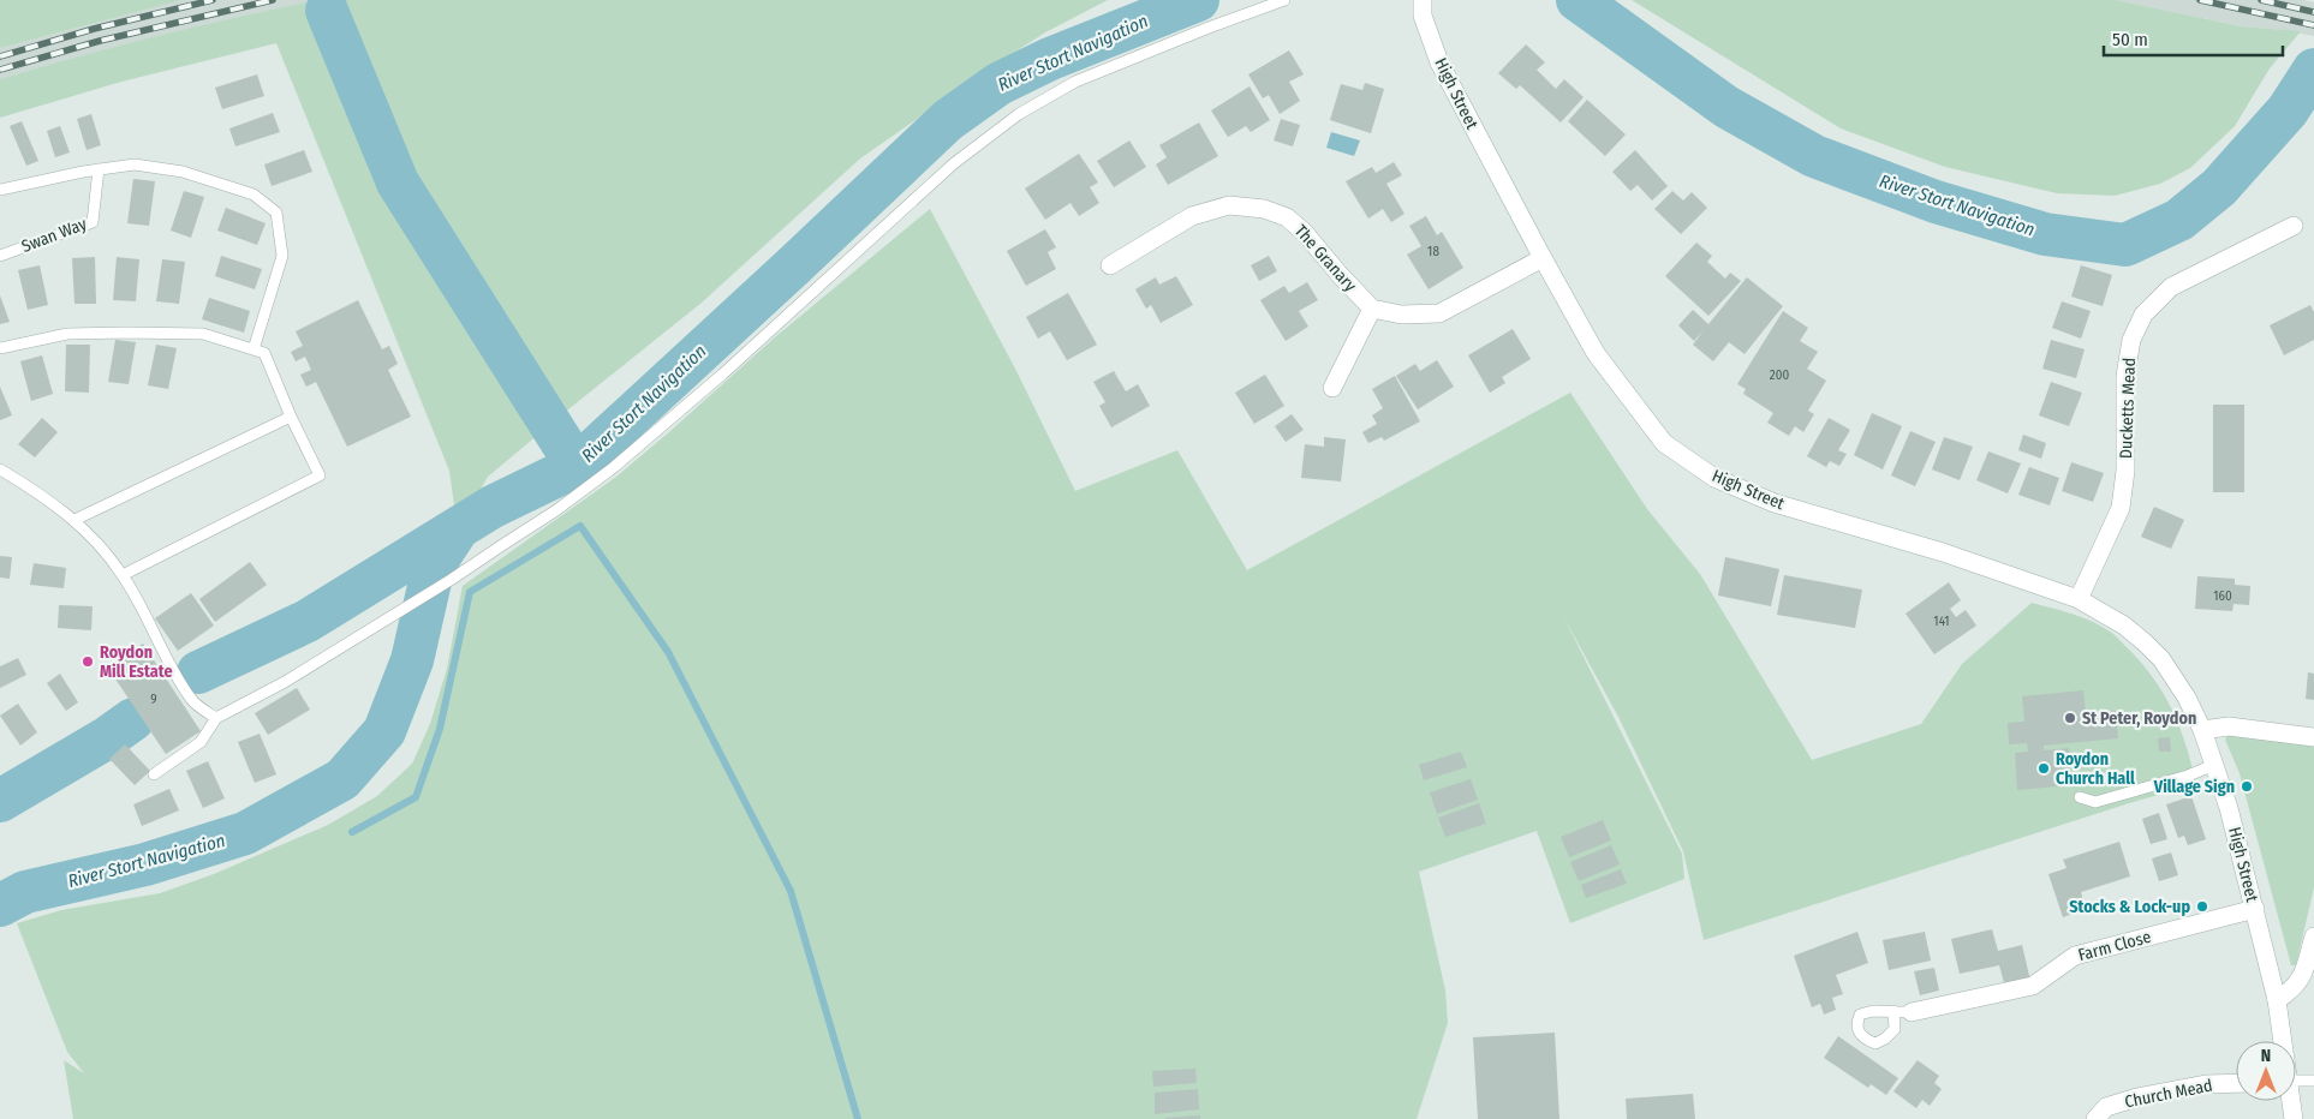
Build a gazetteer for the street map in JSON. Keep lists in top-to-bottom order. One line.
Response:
{"streets":{"street":["High Street","The Granary","Ducketts Mead","Farm Close","Church Mead"],"lane":["Swan Way"]},"crossings":[["High Street","Ducketts Mead"],["High Street","Farm Close"]],"water":["River Stort Navigation"],"places":["Roydon Mill Estate","St Peter, Roydon","Roydon Church Hall","Village Sign","Stocks & Lock-up"],"house_numbers":["18","200","160","141","9"],"scale_bar":"50 m","north":"top"}
